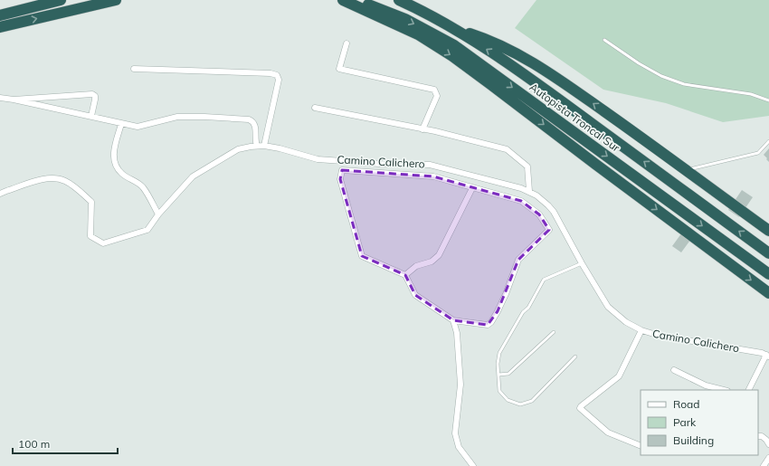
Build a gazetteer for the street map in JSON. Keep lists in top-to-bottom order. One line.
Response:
{"streets":{"highway":["Autopista Troncal Sur"],"street":["Camino Calichero"]},"legend":["Road","Park","Building"],"scale_bar":"100 m"}
